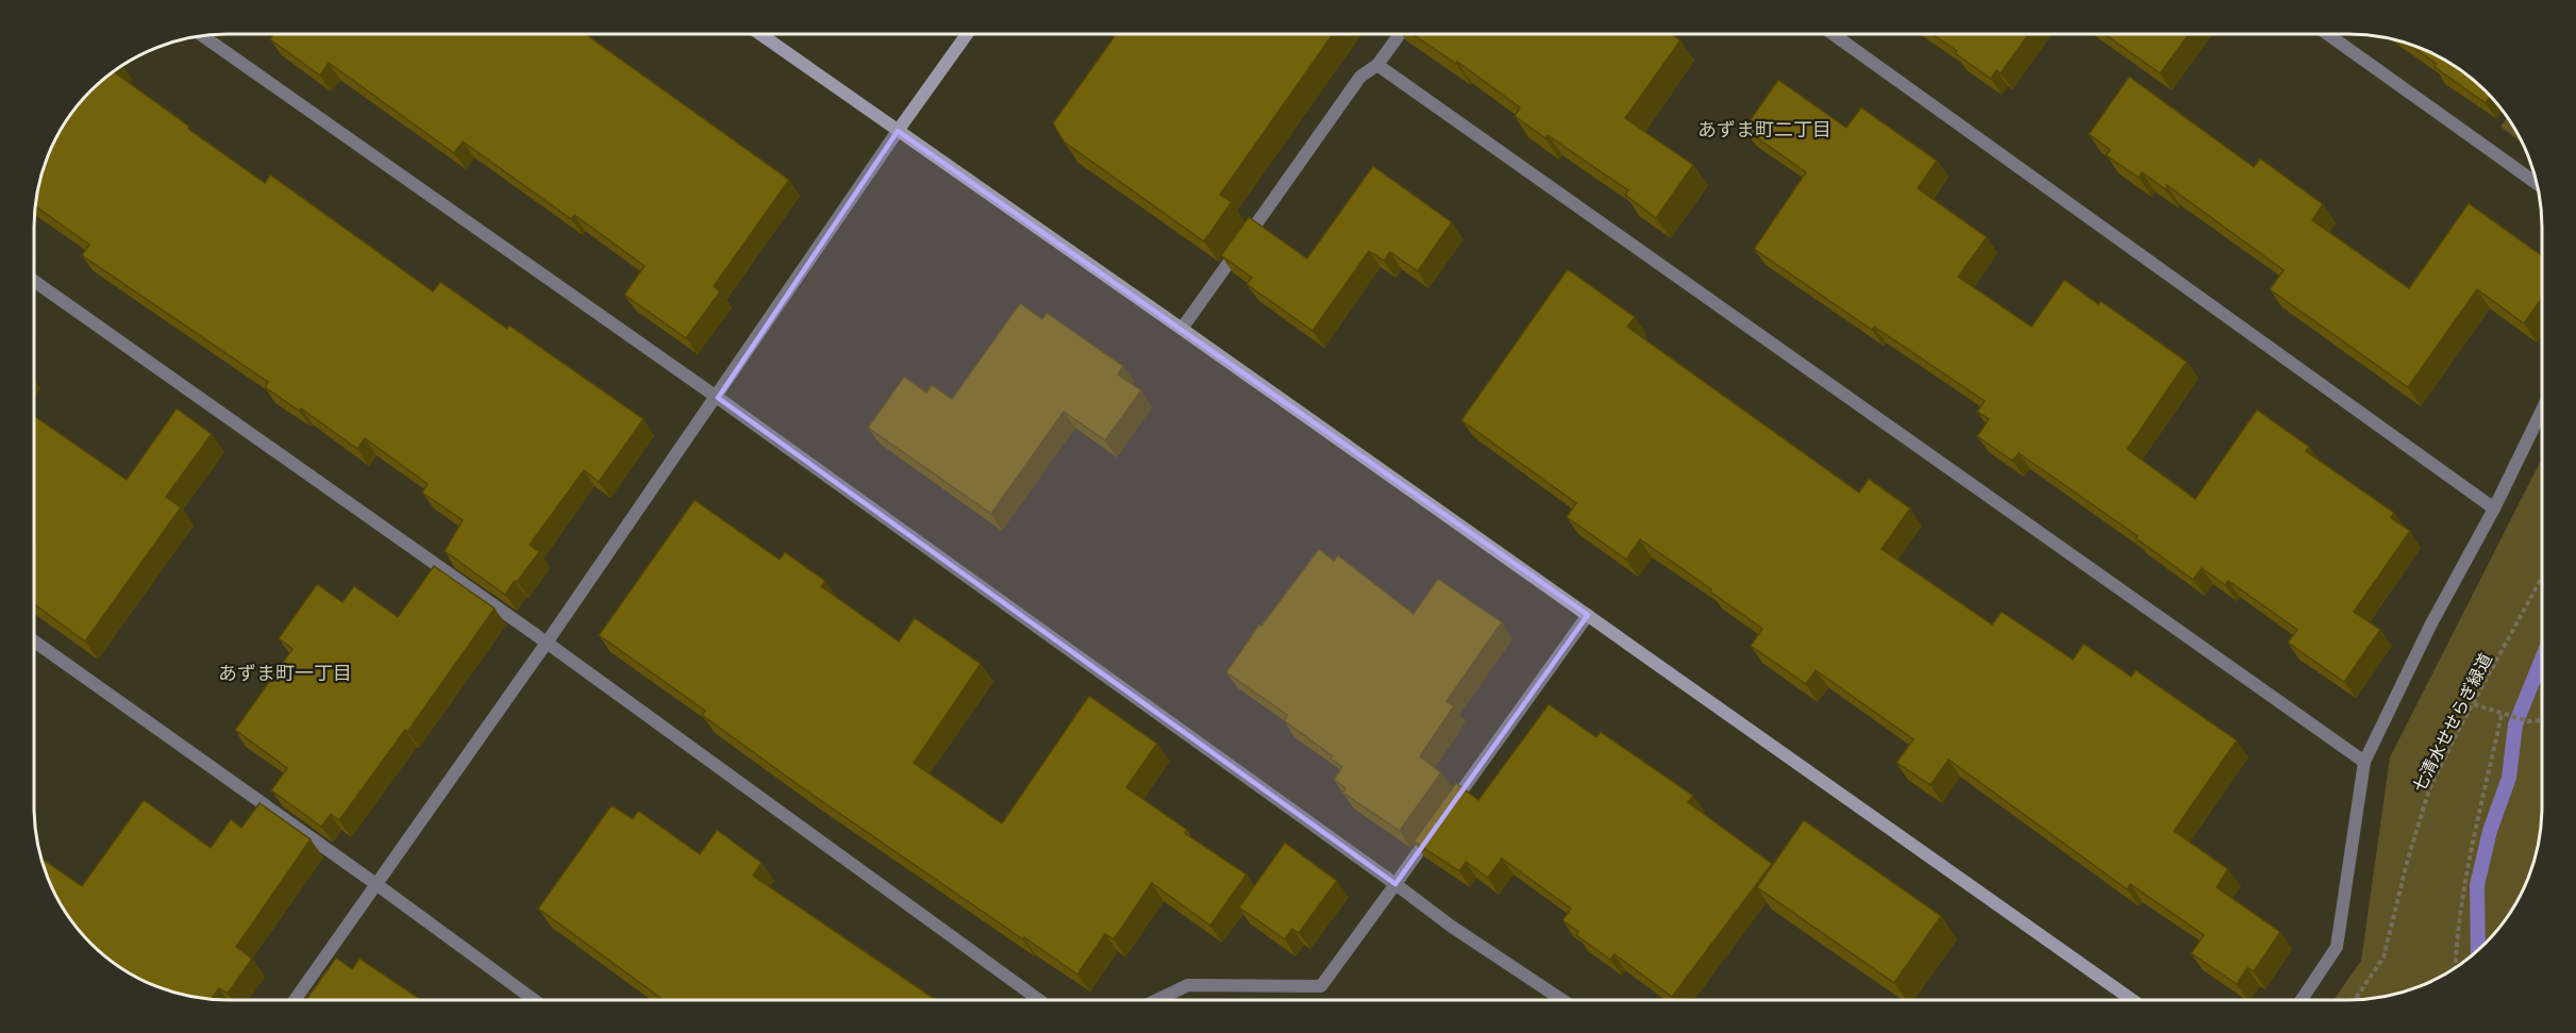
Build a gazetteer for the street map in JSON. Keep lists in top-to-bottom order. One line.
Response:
{"streets":{"path":["七清水せせらぎ緑道"]},"districts":["あずま町二丁目","あずま町一丁目"]}
